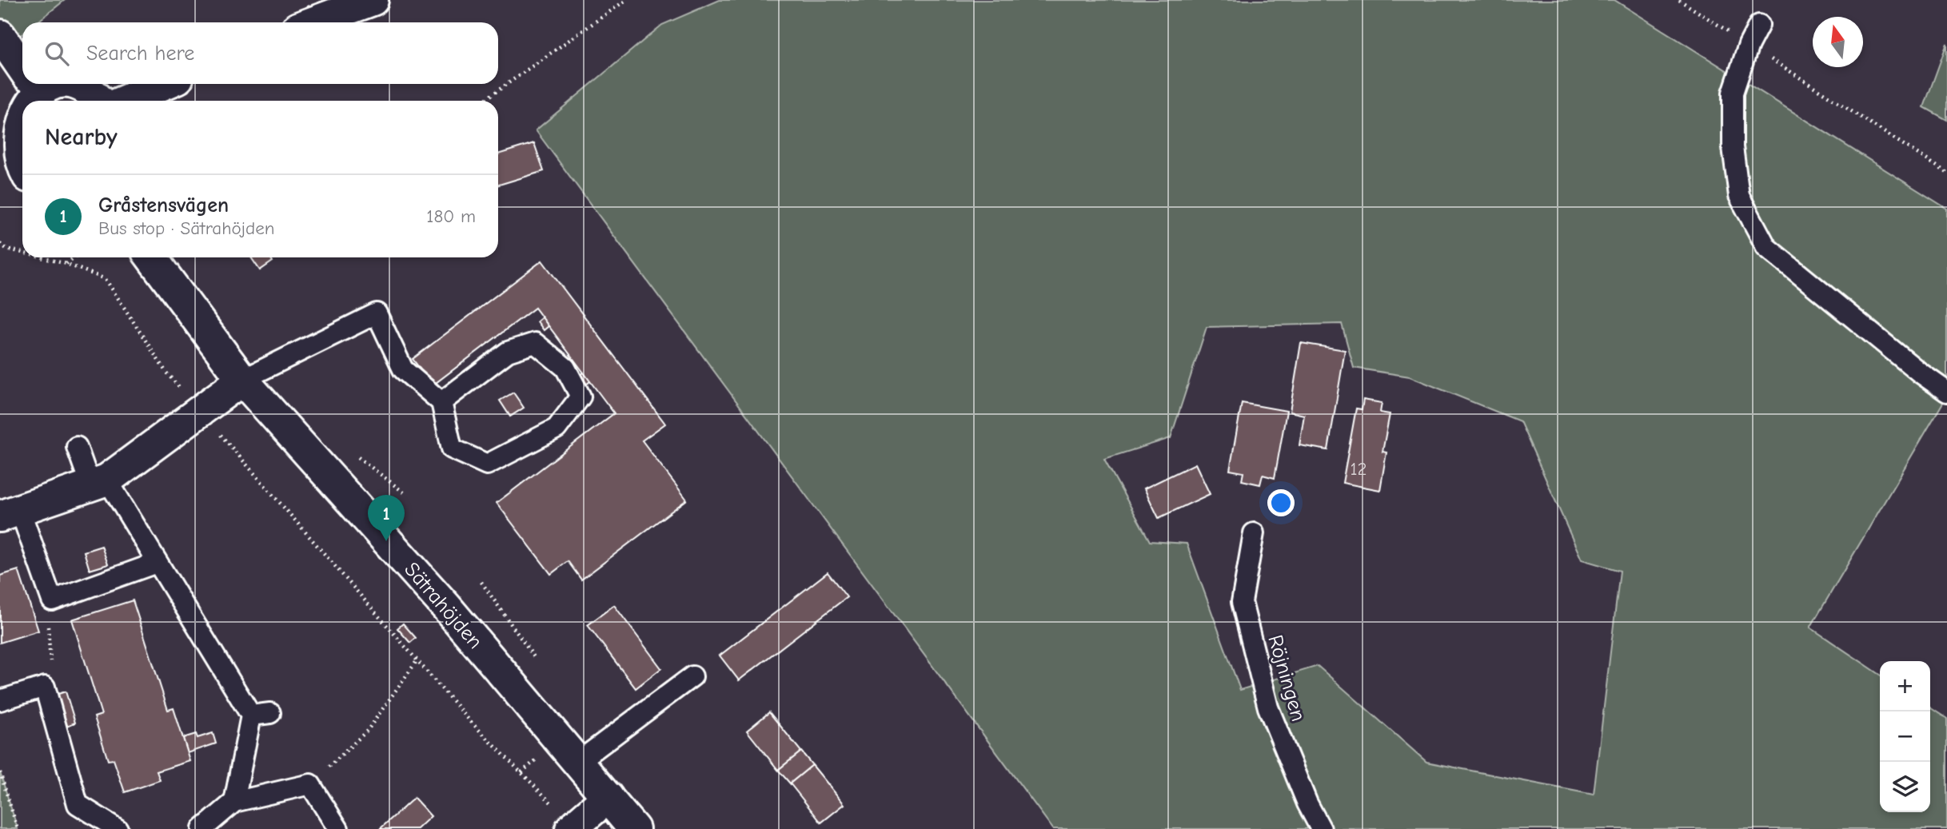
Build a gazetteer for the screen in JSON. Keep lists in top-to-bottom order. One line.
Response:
{"streets":{"street":["Sätrahöjden"],"lane":["Röjningen"]},"house_numbers":["12"],"north":"top","page":{"search":"Search here","heading":"Nearby","list":[{"mark":"1","name":"Gråstensvägen","note":"Bus stop · Sätrahöjden","value":"180 m"}],"pins":"1","map_buttons":["+","−"]}}
